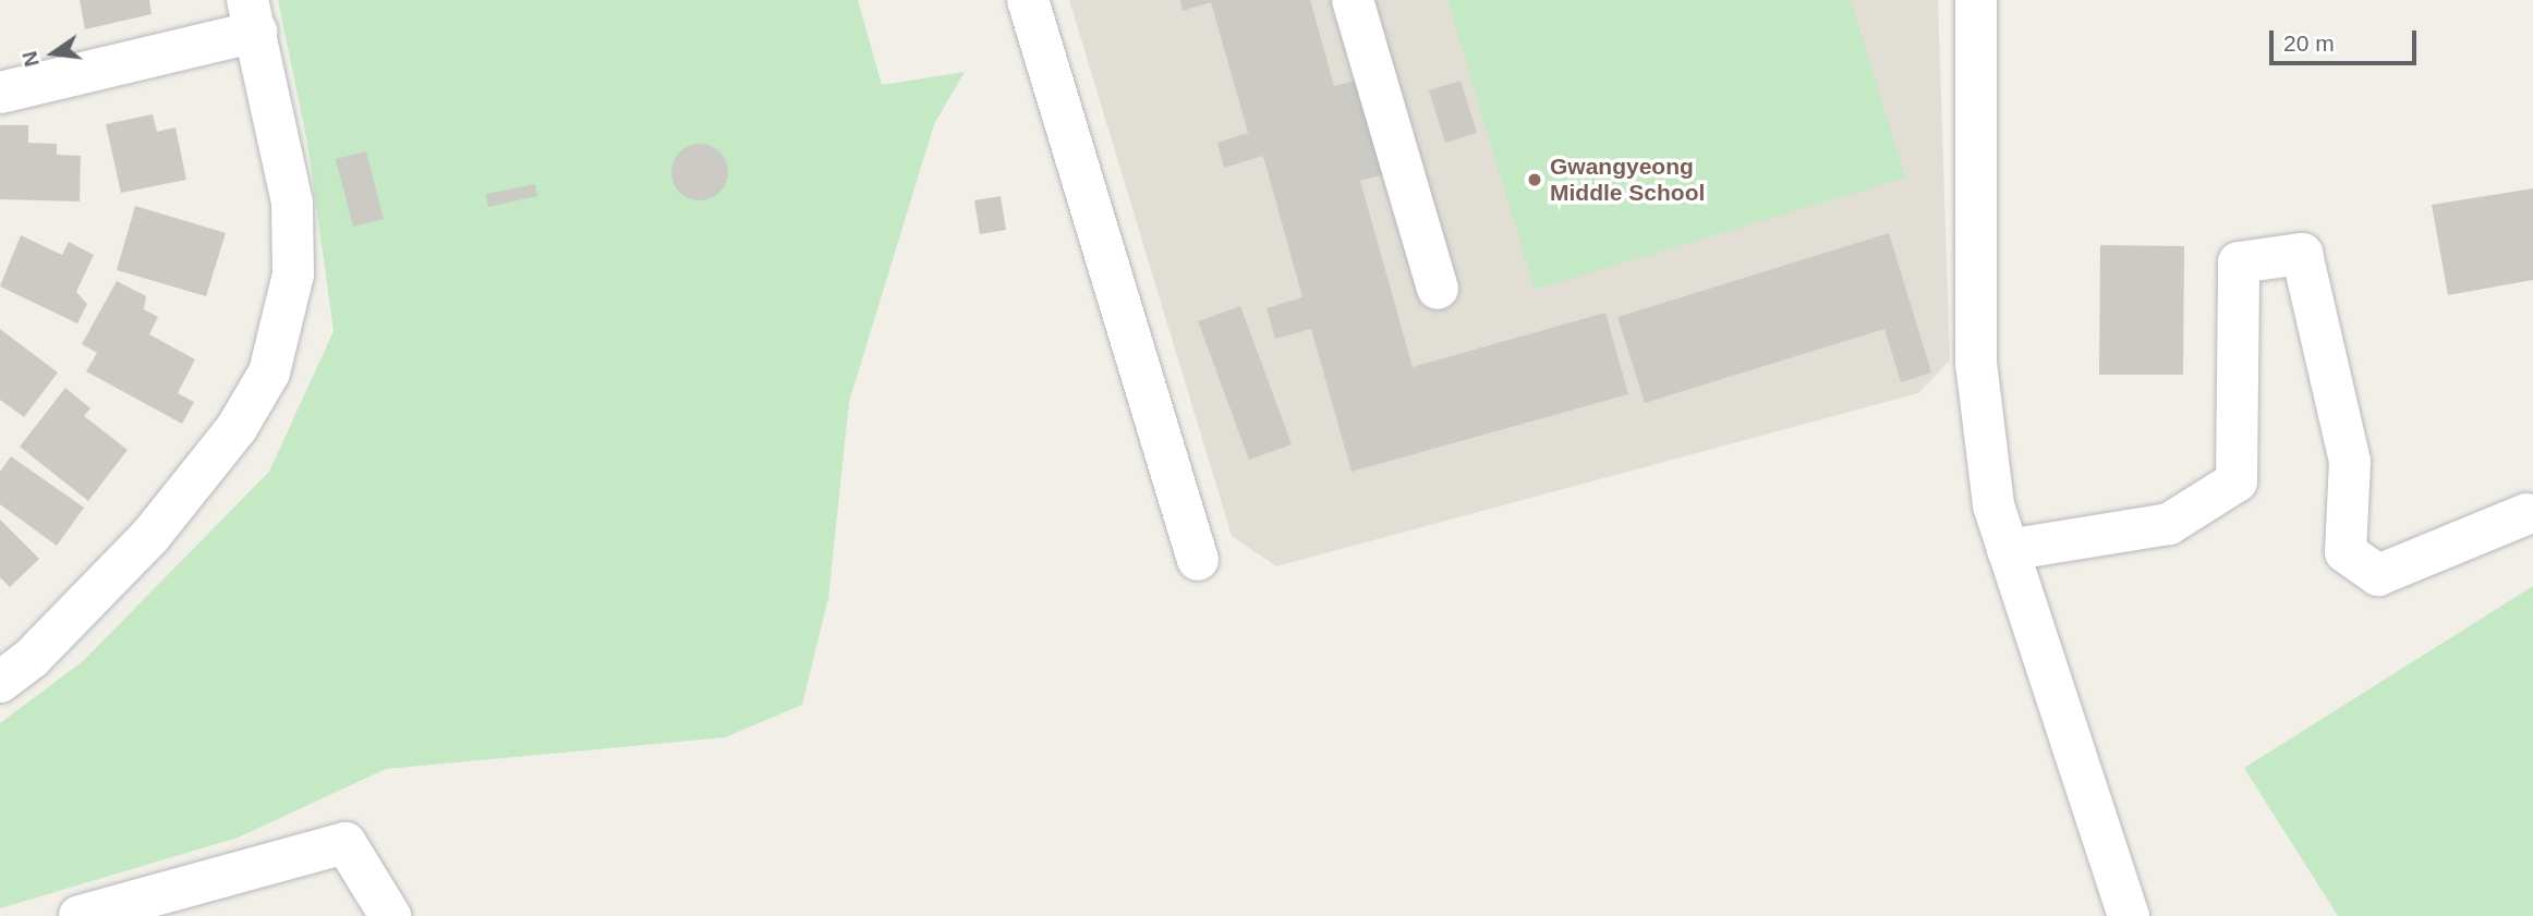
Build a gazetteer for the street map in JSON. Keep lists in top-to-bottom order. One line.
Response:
{"places":["Gwangyeong Middle School"],"scale_bar":"20 m","north":"left"}
